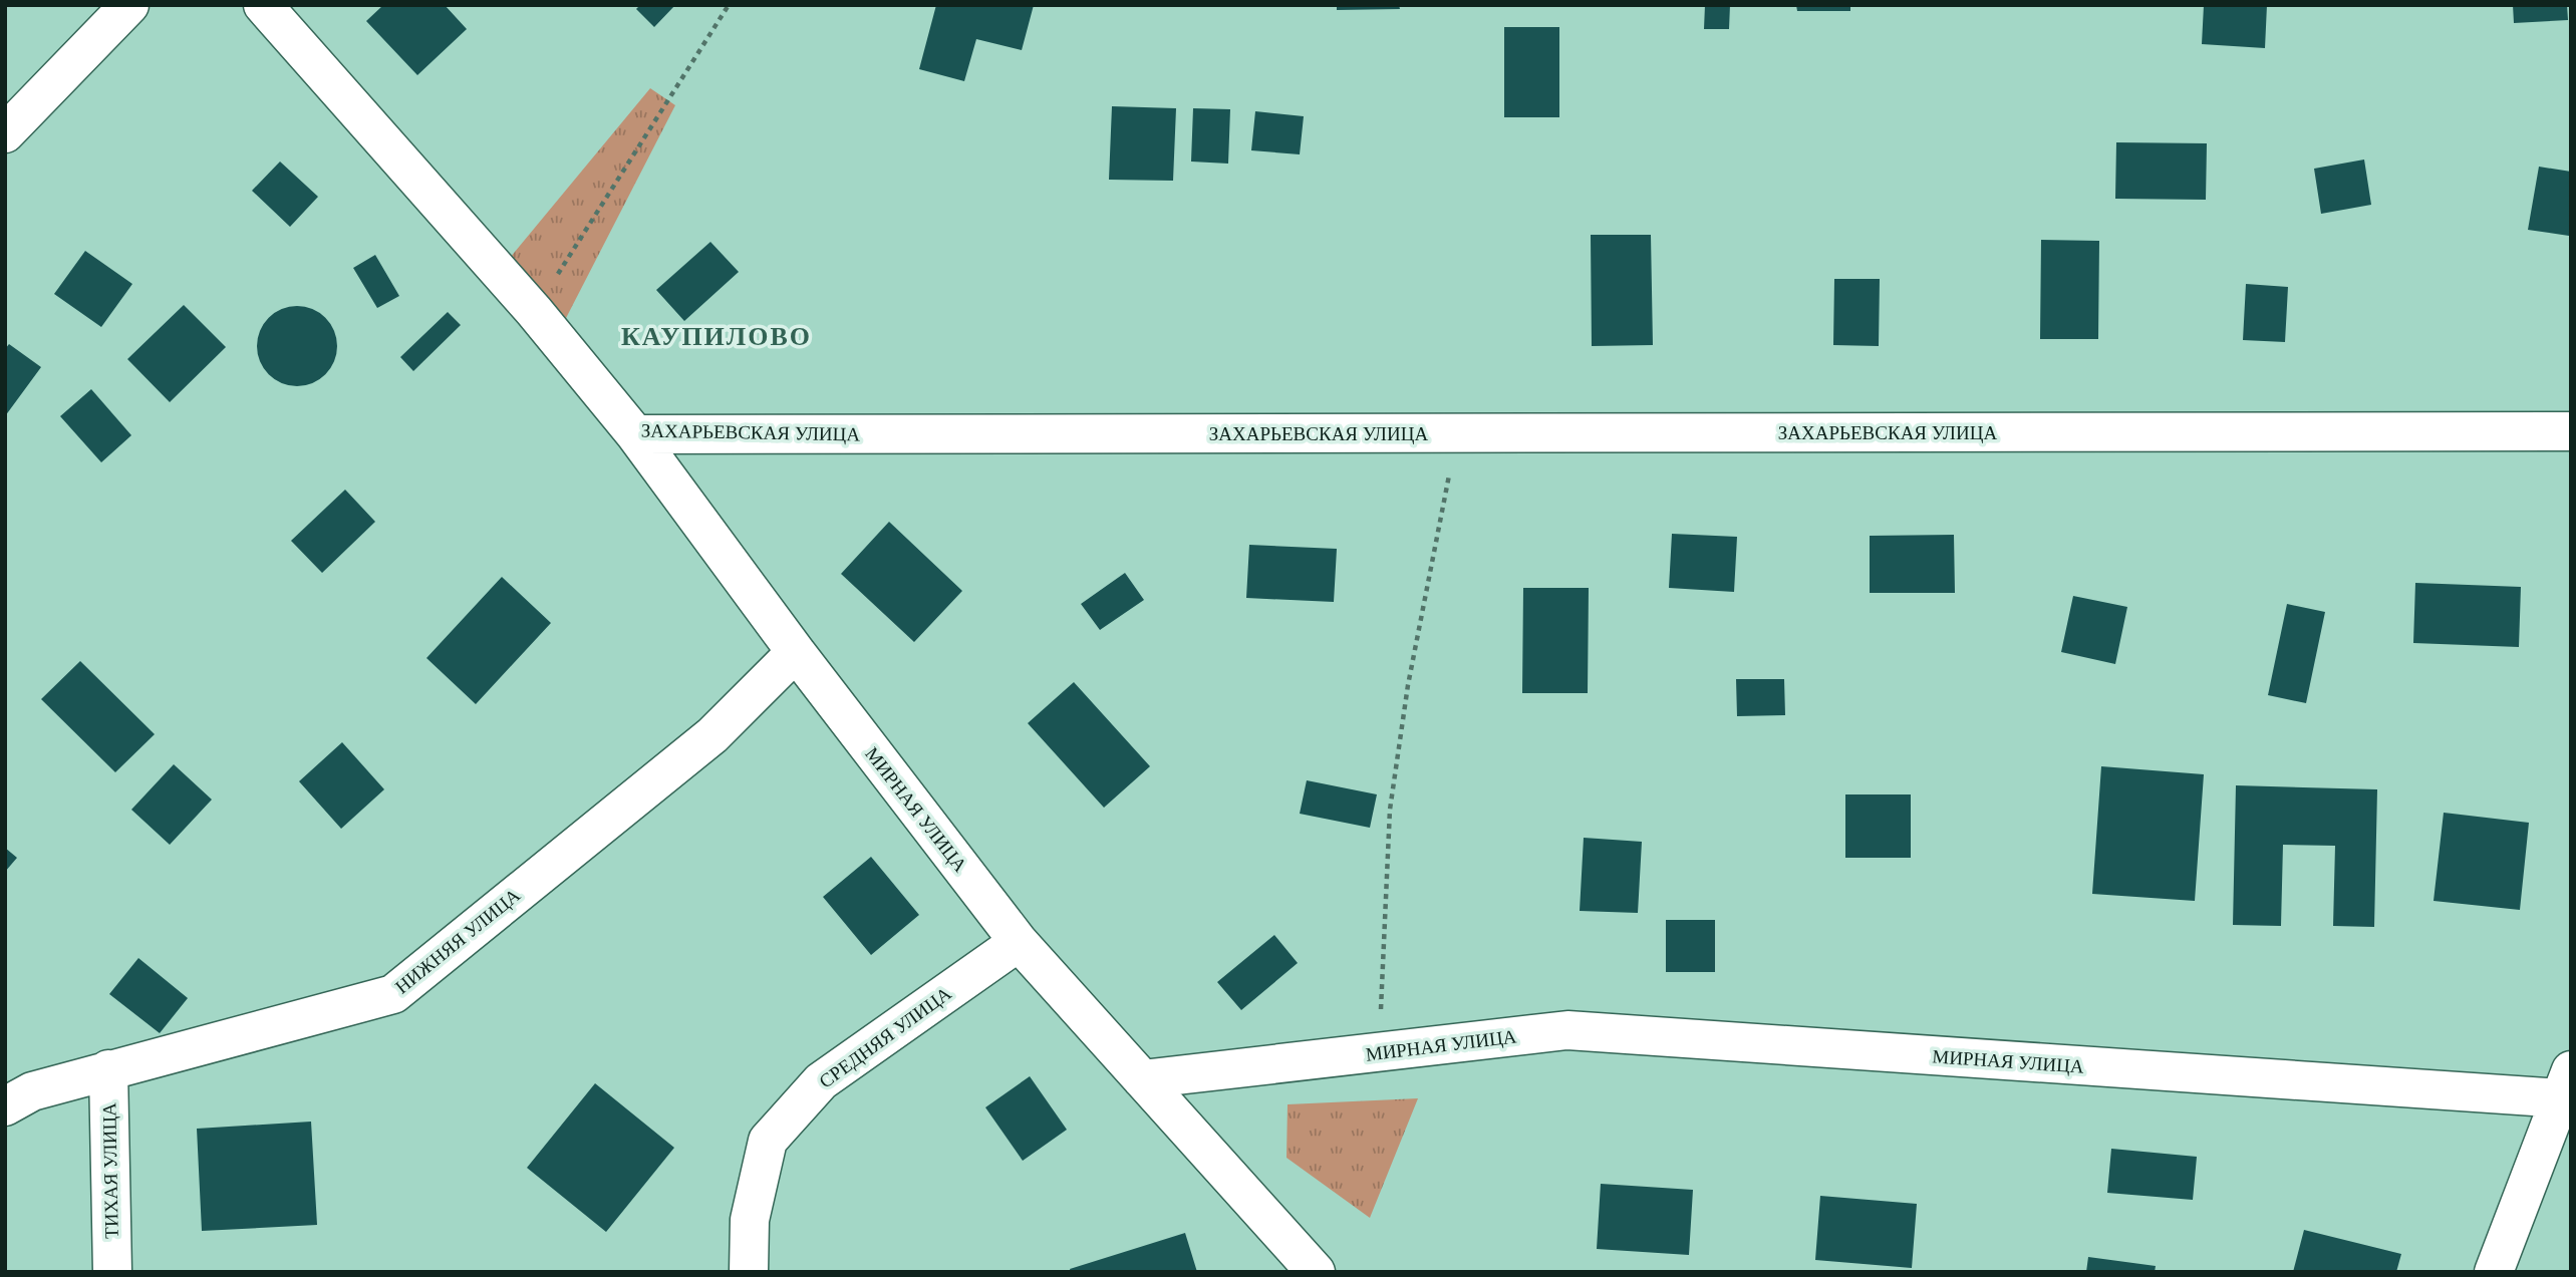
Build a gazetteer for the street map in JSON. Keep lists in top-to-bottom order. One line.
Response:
{"streets":{"street":["ЗАХАРЬЕВСКАЯ УЛИЦА","МИРНАЯ УЛИЦА","НИЖНЯЯ УЛИЦА","СРЕДНЯЯ УЛИЦА","ТИХАЯ УЛИЦА"]},"crossings":[["ЗАХАРЬЕВСКАЯ УЛИЦА","МИРНАЯ УЛИЦА"],["МИРНАЯ УЛИЦА","НИЖНЯЯ УЛИЦА"],["МИРНАЯ УЛИЦА","СРЕДНЯЯ УЛИЦА"],["НИЖНЯЯ УЛИЦА","ТИХАЯ УЛИЦА"]],"districts":["КАУПИЛОВО"]}
